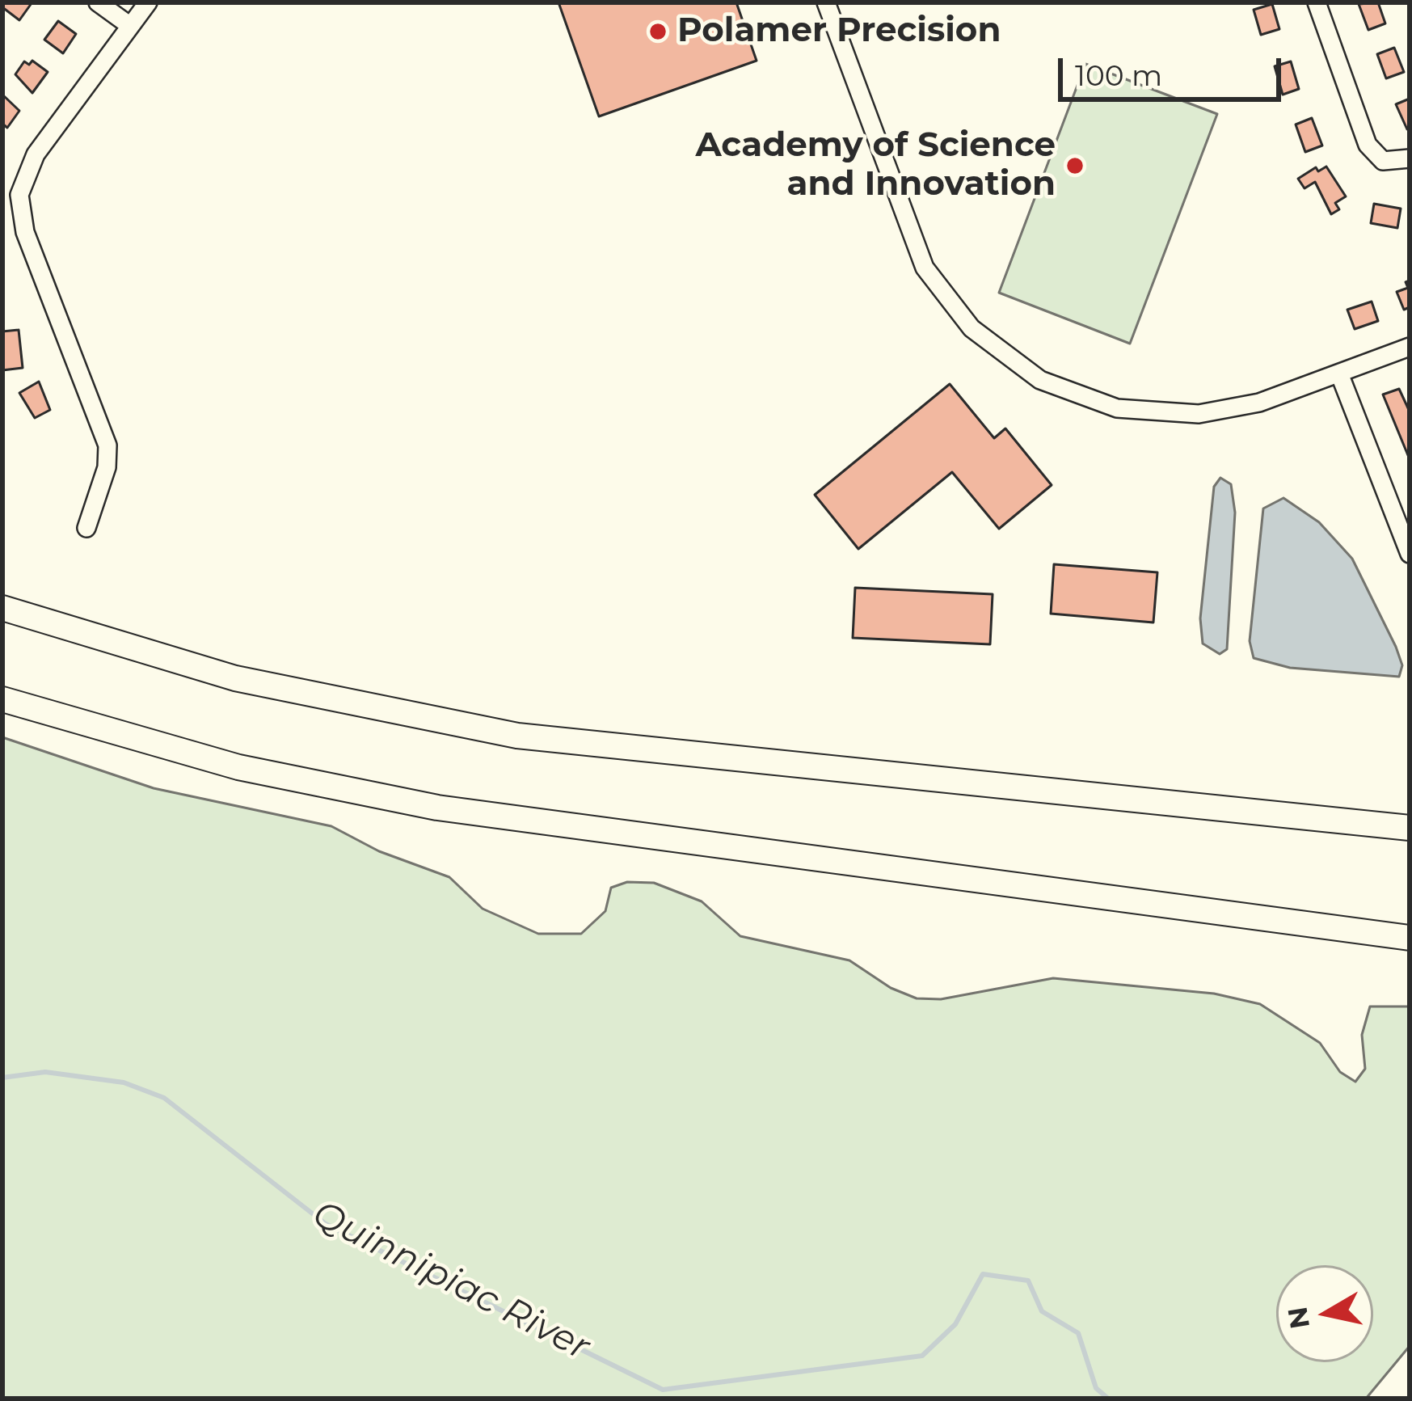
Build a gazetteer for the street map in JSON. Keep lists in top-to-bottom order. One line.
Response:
{"water":["Quinnipiac River"],"places":["Polamer Precision","Academy of Science and Innovation"],"scale_bar":"100 m","north":"left"}
